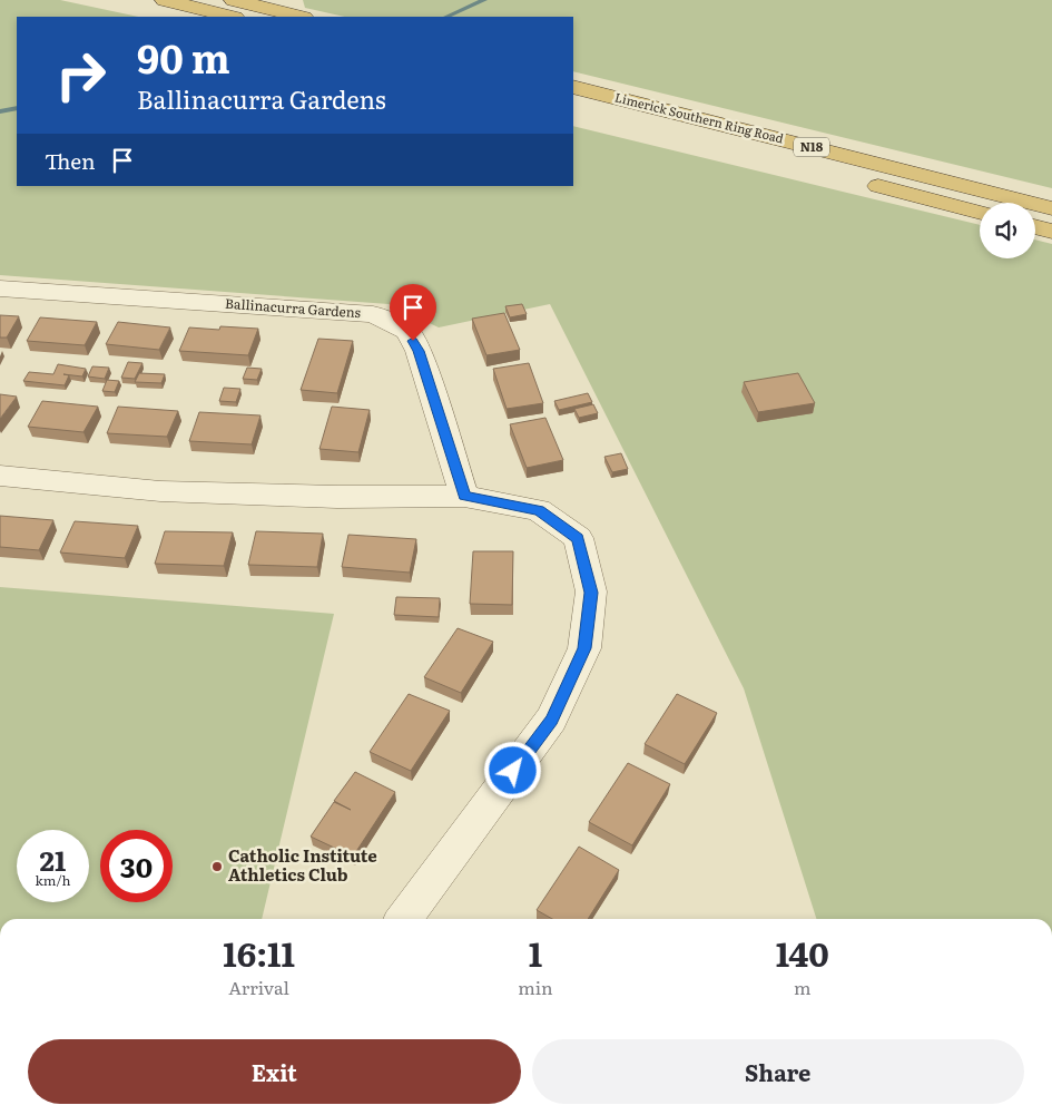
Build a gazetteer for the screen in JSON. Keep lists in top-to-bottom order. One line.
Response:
{"streets":{"highway":["Limerick Southern Ring Road","N18"],"street":["Ballinacurra Gardens"]},"places":["Catholic Institute Athletics Club"],"page":{"turn":["90 m","Ballinacurra Gardens"],"then":"Then","speed":"21 km/h","limit":"30","eta":["16:11","Arrival","1","min","140","m"],"buttons":["Exit","Share"]}}
